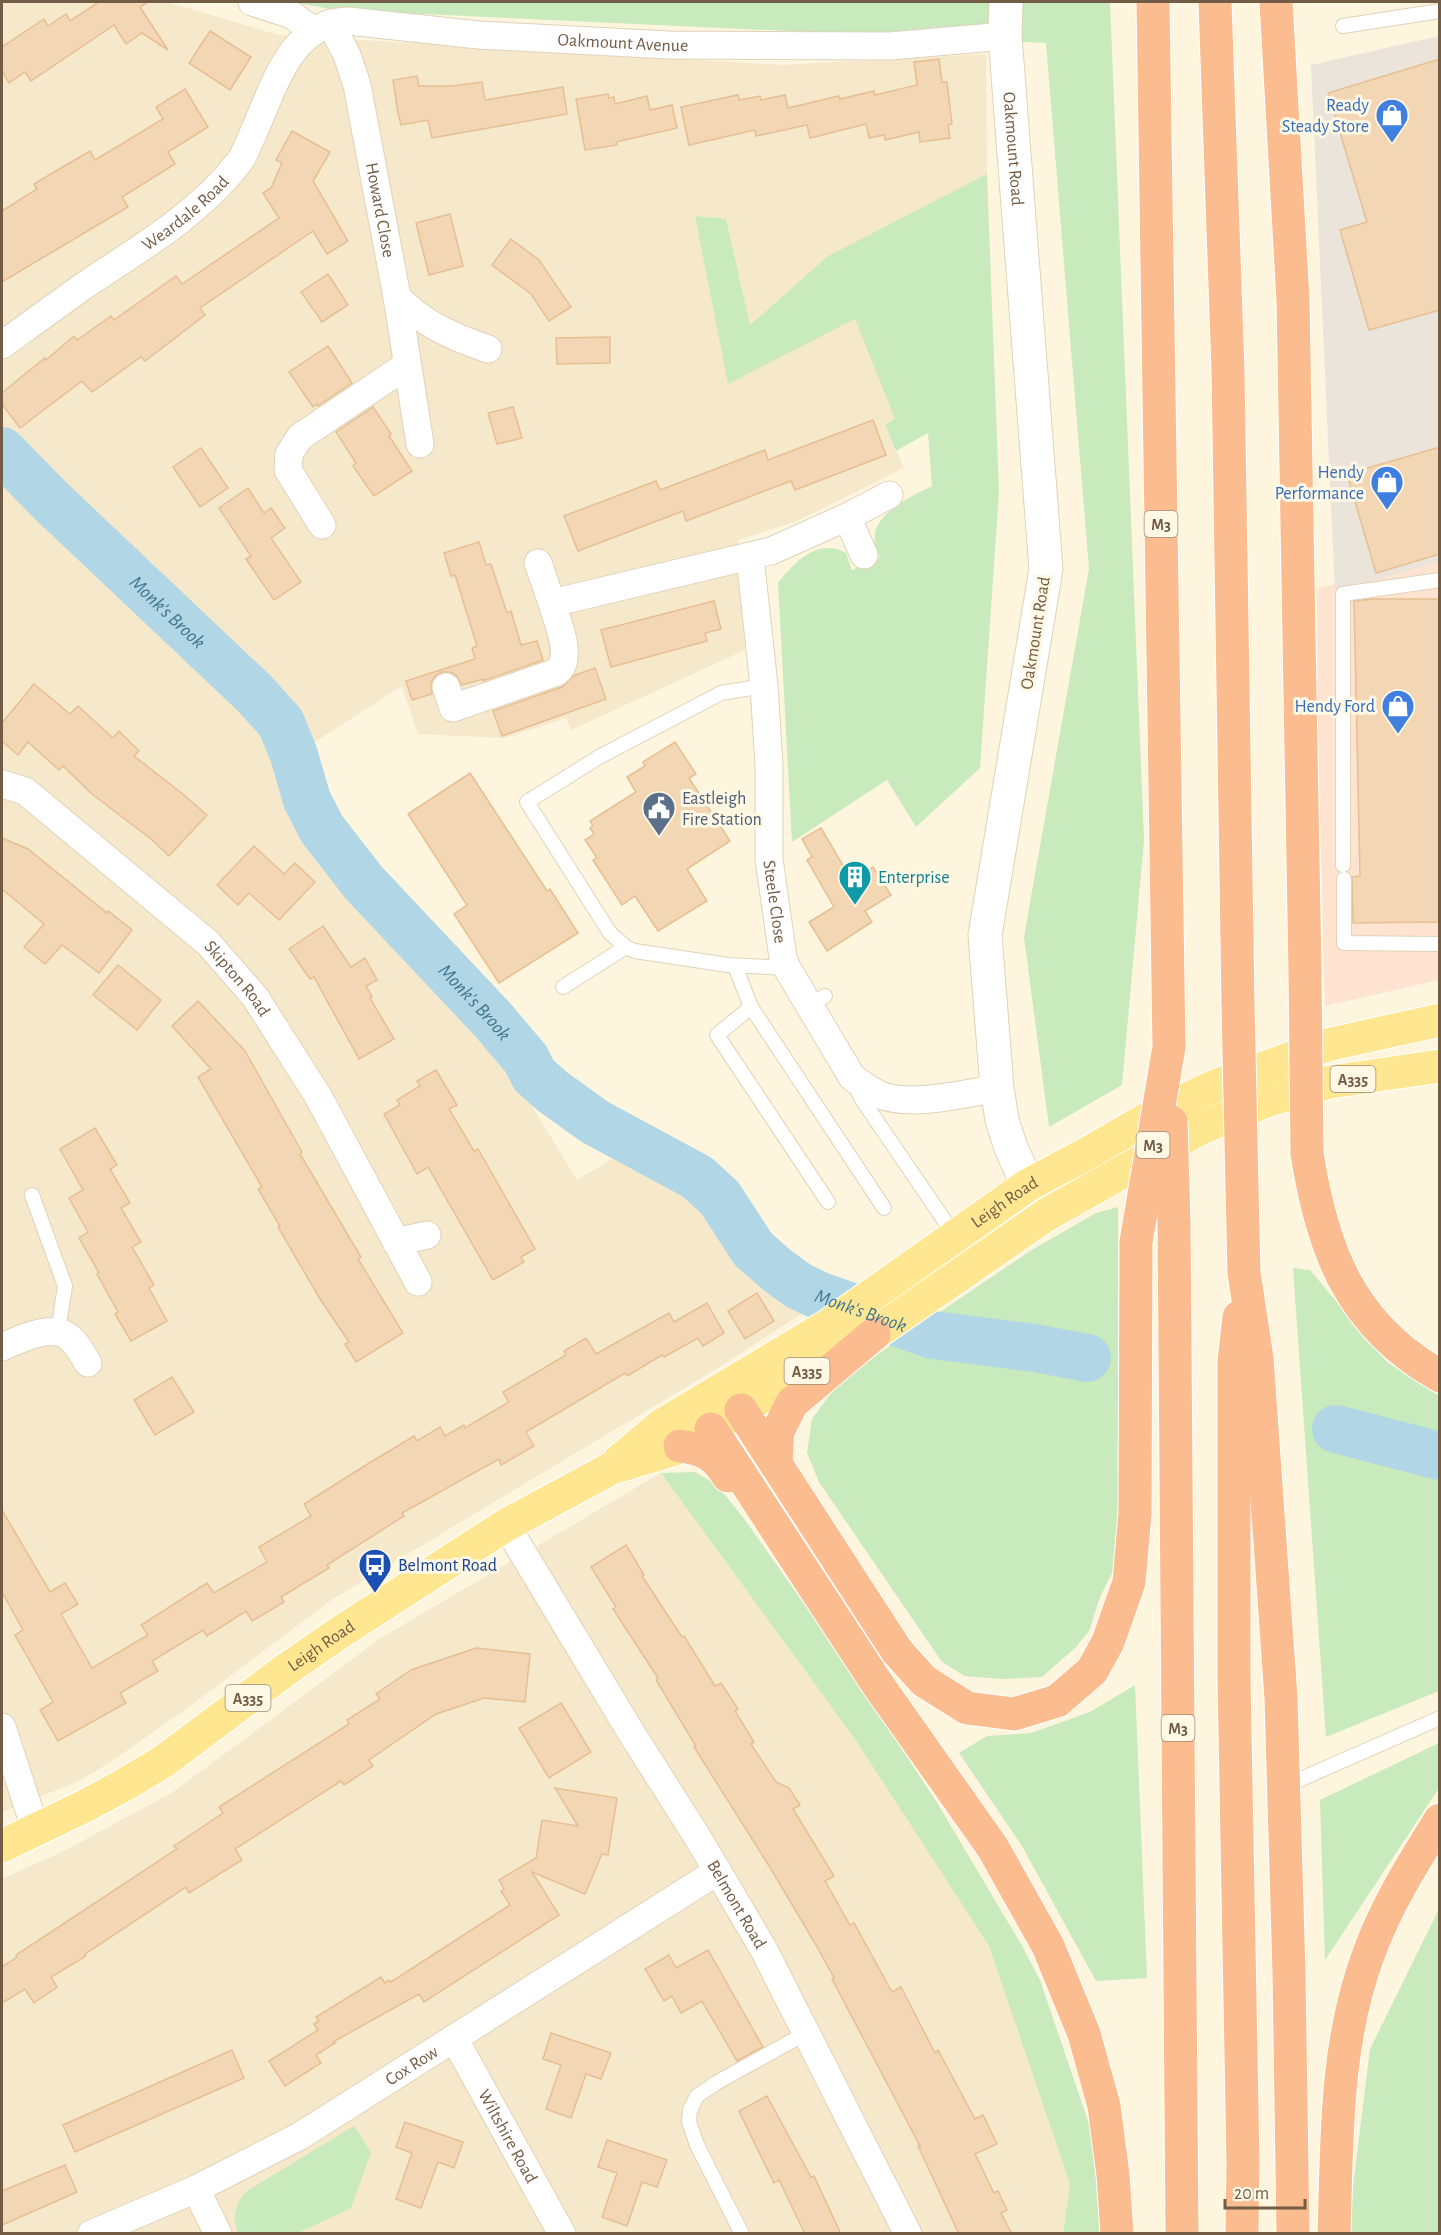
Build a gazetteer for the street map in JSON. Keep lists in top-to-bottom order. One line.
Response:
{"streets":{"highway":["M3"],"main road":["A335","Leigh Road"],"street":["Oakmount Avenue","Oakmount Road","Howard Close","Weardale Road","Steele Close","Skipton Road","Belmont Road","Cox Row","Wiltshire Road"]},"crossings":[["Oakmount Avenue","Oakmount Road"],["Oakmount Avenue","Howard Close"],["Oakmount Avenue","Weardale Road"],["Oakmount Road","Steele Close"],["Oakmount Road","Leigh Road"],["Howard Close","Weardale Road"],["M3","Leigh Road"],["Leigh Road","Belmont Road"],["Belmont Road","Cox Row"],["Cox Row","Wiltshire Road"]],"water":["Monk's Brook"],"places":{"shop":["Ready Steady Store","Hendy Performance","Hendy Ford"],"public building":["Eastleigh Fire Station"],"building":["Enterprise"],"bus stop":["Belmont Road"]},"scale_bar":"20 m"}
